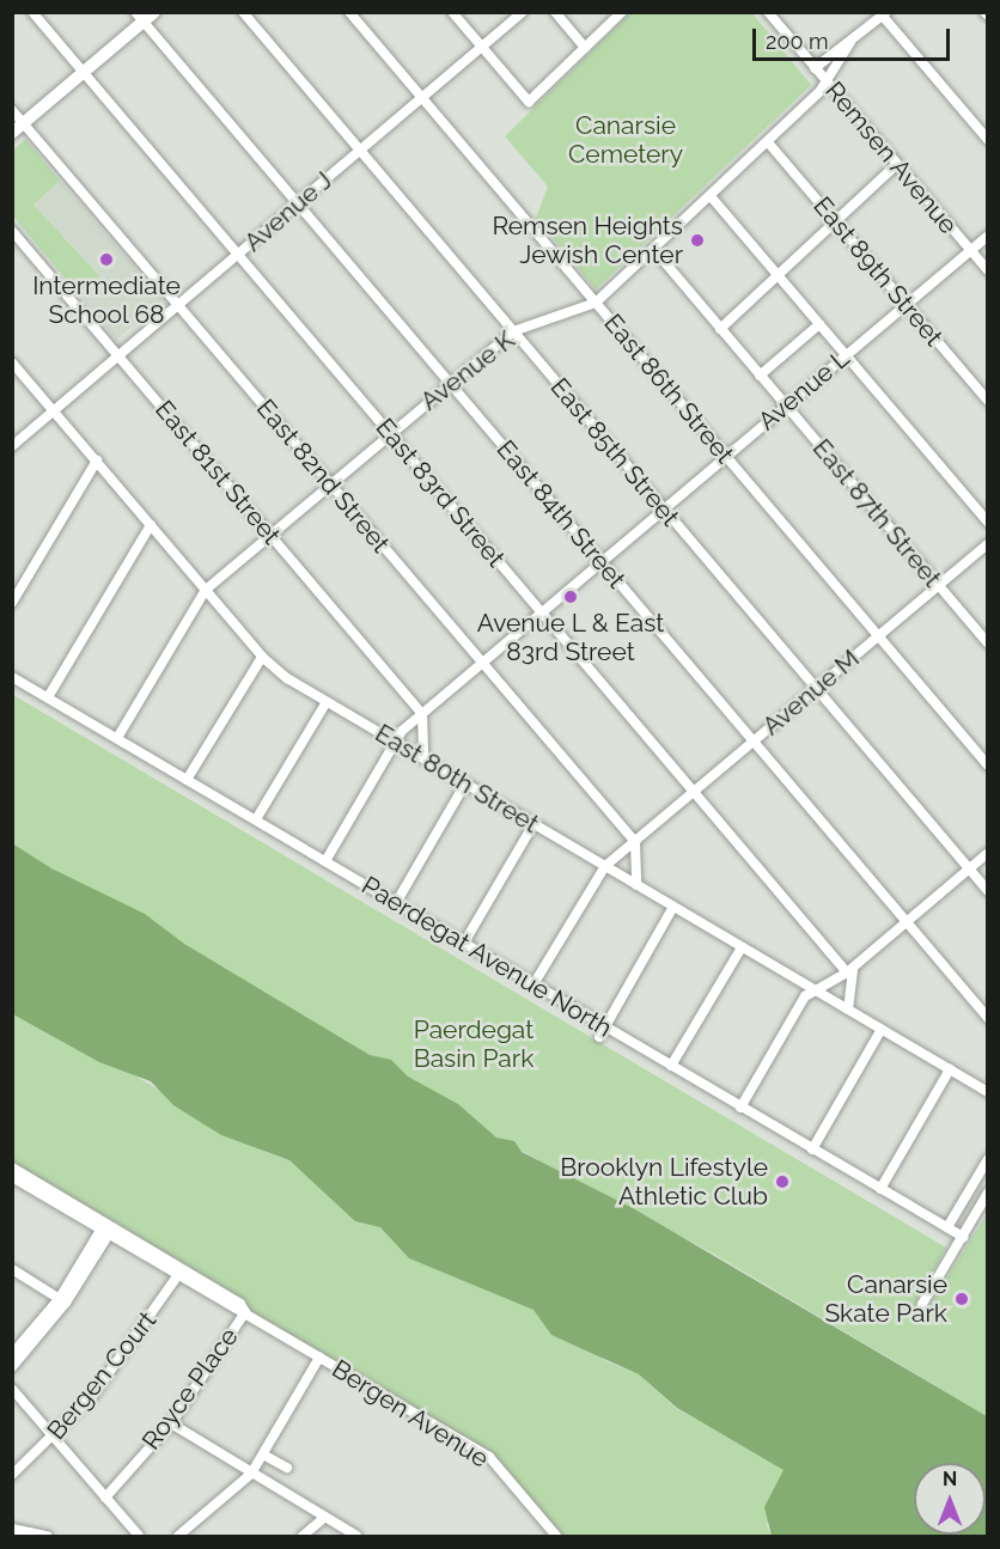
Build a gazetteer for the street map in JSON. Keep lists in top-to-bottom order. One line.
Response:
{"streets":{"street":["Remsen Avenue","Avenue J","East 89th Street","Avenue K","East 86th Street","Avenue L","East 85th Street","East 81st Street","East 82nd Street","East 83rd Street","East 87th Street","East 84th Street","Avenue M","East 80th Street","Paerdegat Avenue North","Bergen Court","Royce Place","Bergen Avenue"]},"crossings":[["Remsen Avenue","Avenue K"],["Remsen Avenue","Avenue L"],["Avenue J","East 86th Street"],["Avenue J","East 85th Street"],["Avenue J","East 81st Street"],["Avenue J","East 82nd Street"],["Avenue J","East 83rd Street"],["Avenue J","East 84th Street"],["Avenue J","East 80th Street"],["East 89th Street","Avenue K"],["East 89th Street","Avenue L"],["Avenue K","East 86th Street"],["Avenue K","East 85th Street"],["Avenue K","East 81st Street"],["Avenue K","East 82nd Street"],["Avenue K","East 83rd Street"],["Avenue K","East 87th Street"],["Avenue K","East 84th Street"],["Avenue K","East 80th Street"],["Avenue K","Paerdegat Avenue North"],["East 86th Street","Avenue L"],["East 86th Street","Avenue M"],["Avenue L","East 85th Street"],["Avenue L","East 81st Street"],["Avenue L","East 82nd Street"],["Avenue L","East 83rd Street"],["Avenue L","East 87th Street"],["Avenue L","East 84th Street"],["Avenue L","East 80th Street"],["Avenue L","Paerdegat Avenue North"],["East 85th Street","Avenue M"],["East 82nd Street","Avenue M"],["East 83rd Street","Avenue M"],["East 87th Street","Avenue M"],["East 84th Street","Avenue M"],["Avenue M","East 80th Street"],["Bergen Court","Bergen Avenue"],["Royce Place","Bergen Avenue"]],"parks":["Canarsie Cemetery","Paerdegat Basin Park"],"places":["Remsen Heights Jewish Center","Intermediate School 68","Avenue L & East 83rd Street","Brooklyn Lifestyle Athletic Club","Canarsie Skate Park"],"scale_bar":"200 m","north":"top"}
